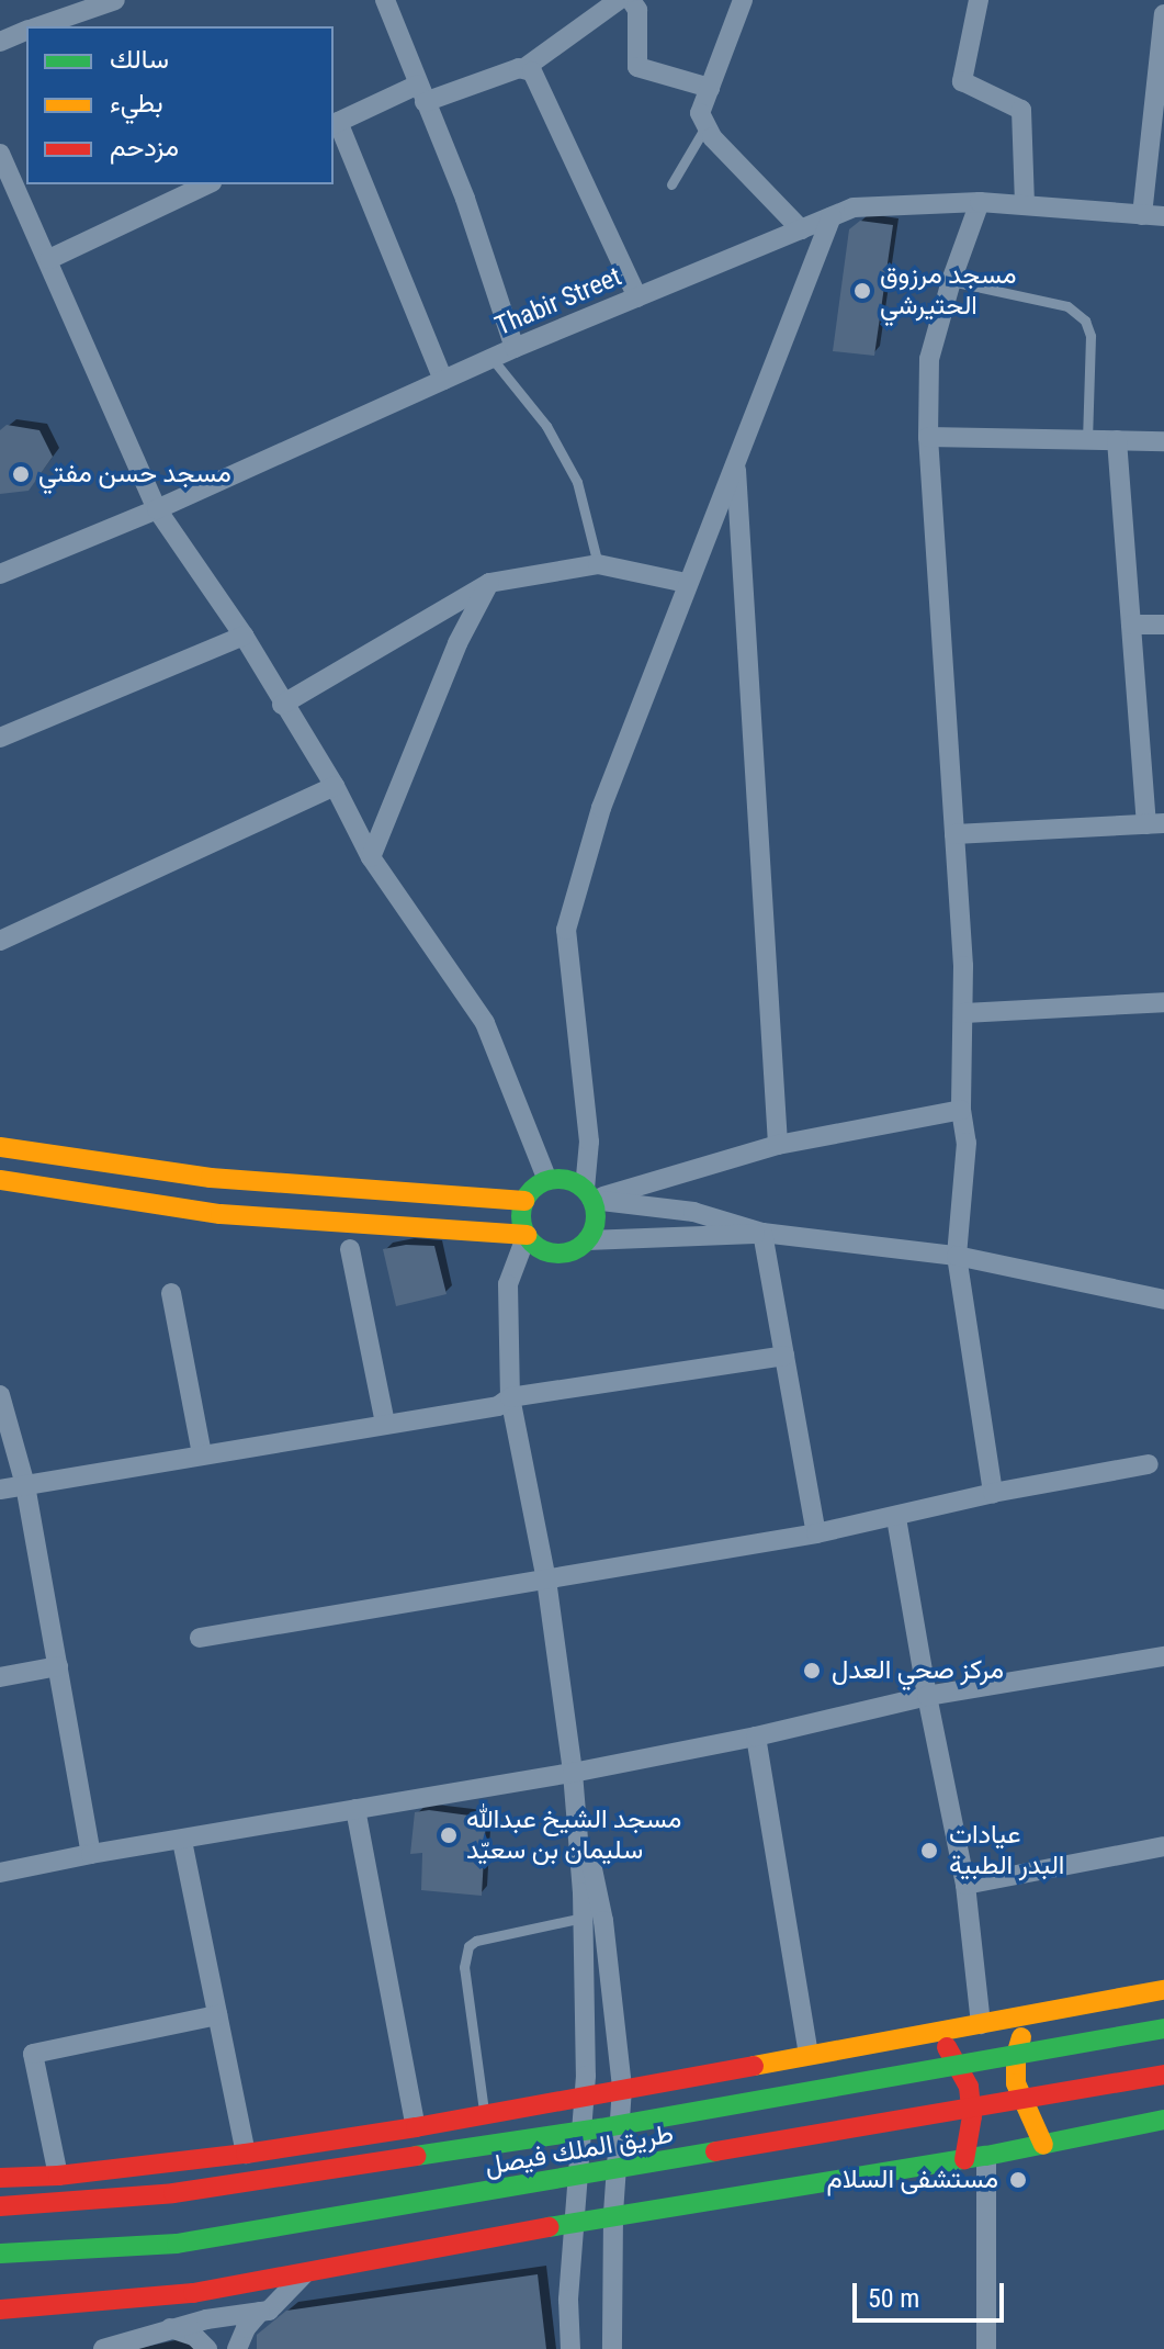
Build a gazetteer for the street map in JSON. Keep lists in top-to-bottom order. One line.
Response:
{"streets":{"main road":["طريق الملك فيصل"],"street":["Thabir Street"]},"places":["مسجد مرزوق الحتيرشي","مسجد حسن مفتي","مركز صحي العدل","مسجد الشيخ عبدالله سليمان بن سعيّد","عيادات البدر الطبية","مستشفى السلام"],"legend":["سالك","بطيء","مزدحم"],"scale_bar":"50 m"}
